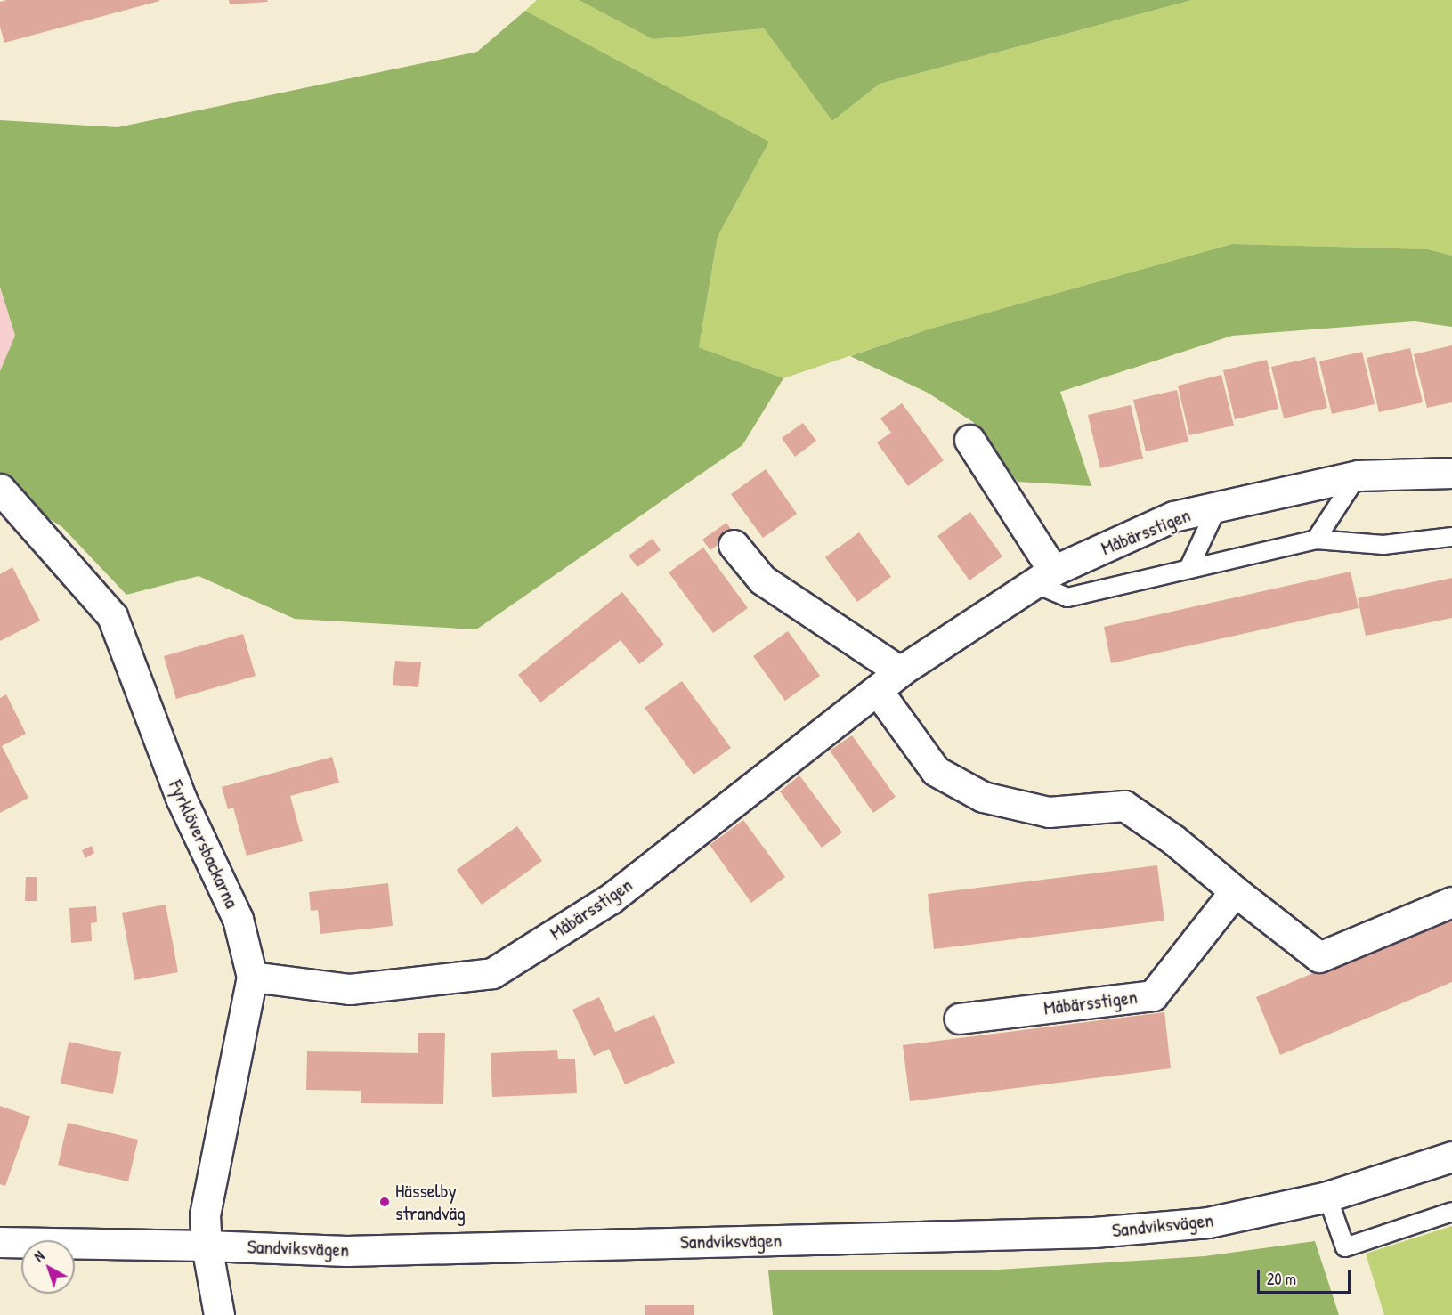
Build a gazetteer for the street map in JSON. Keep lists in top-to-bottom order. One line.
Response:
{"streets":{"street":["Måbärsstigen","Fyrklöversbackarna","Sandviksvägen"]},"crossings":[["Måbärsstigen","Fyrklöversbackarna"],["Fyrklöversbackarna","Sandviksvägen"]],"places":["Hässelby strandväg"],"scale_bar":"20 m","north":"top left"}
